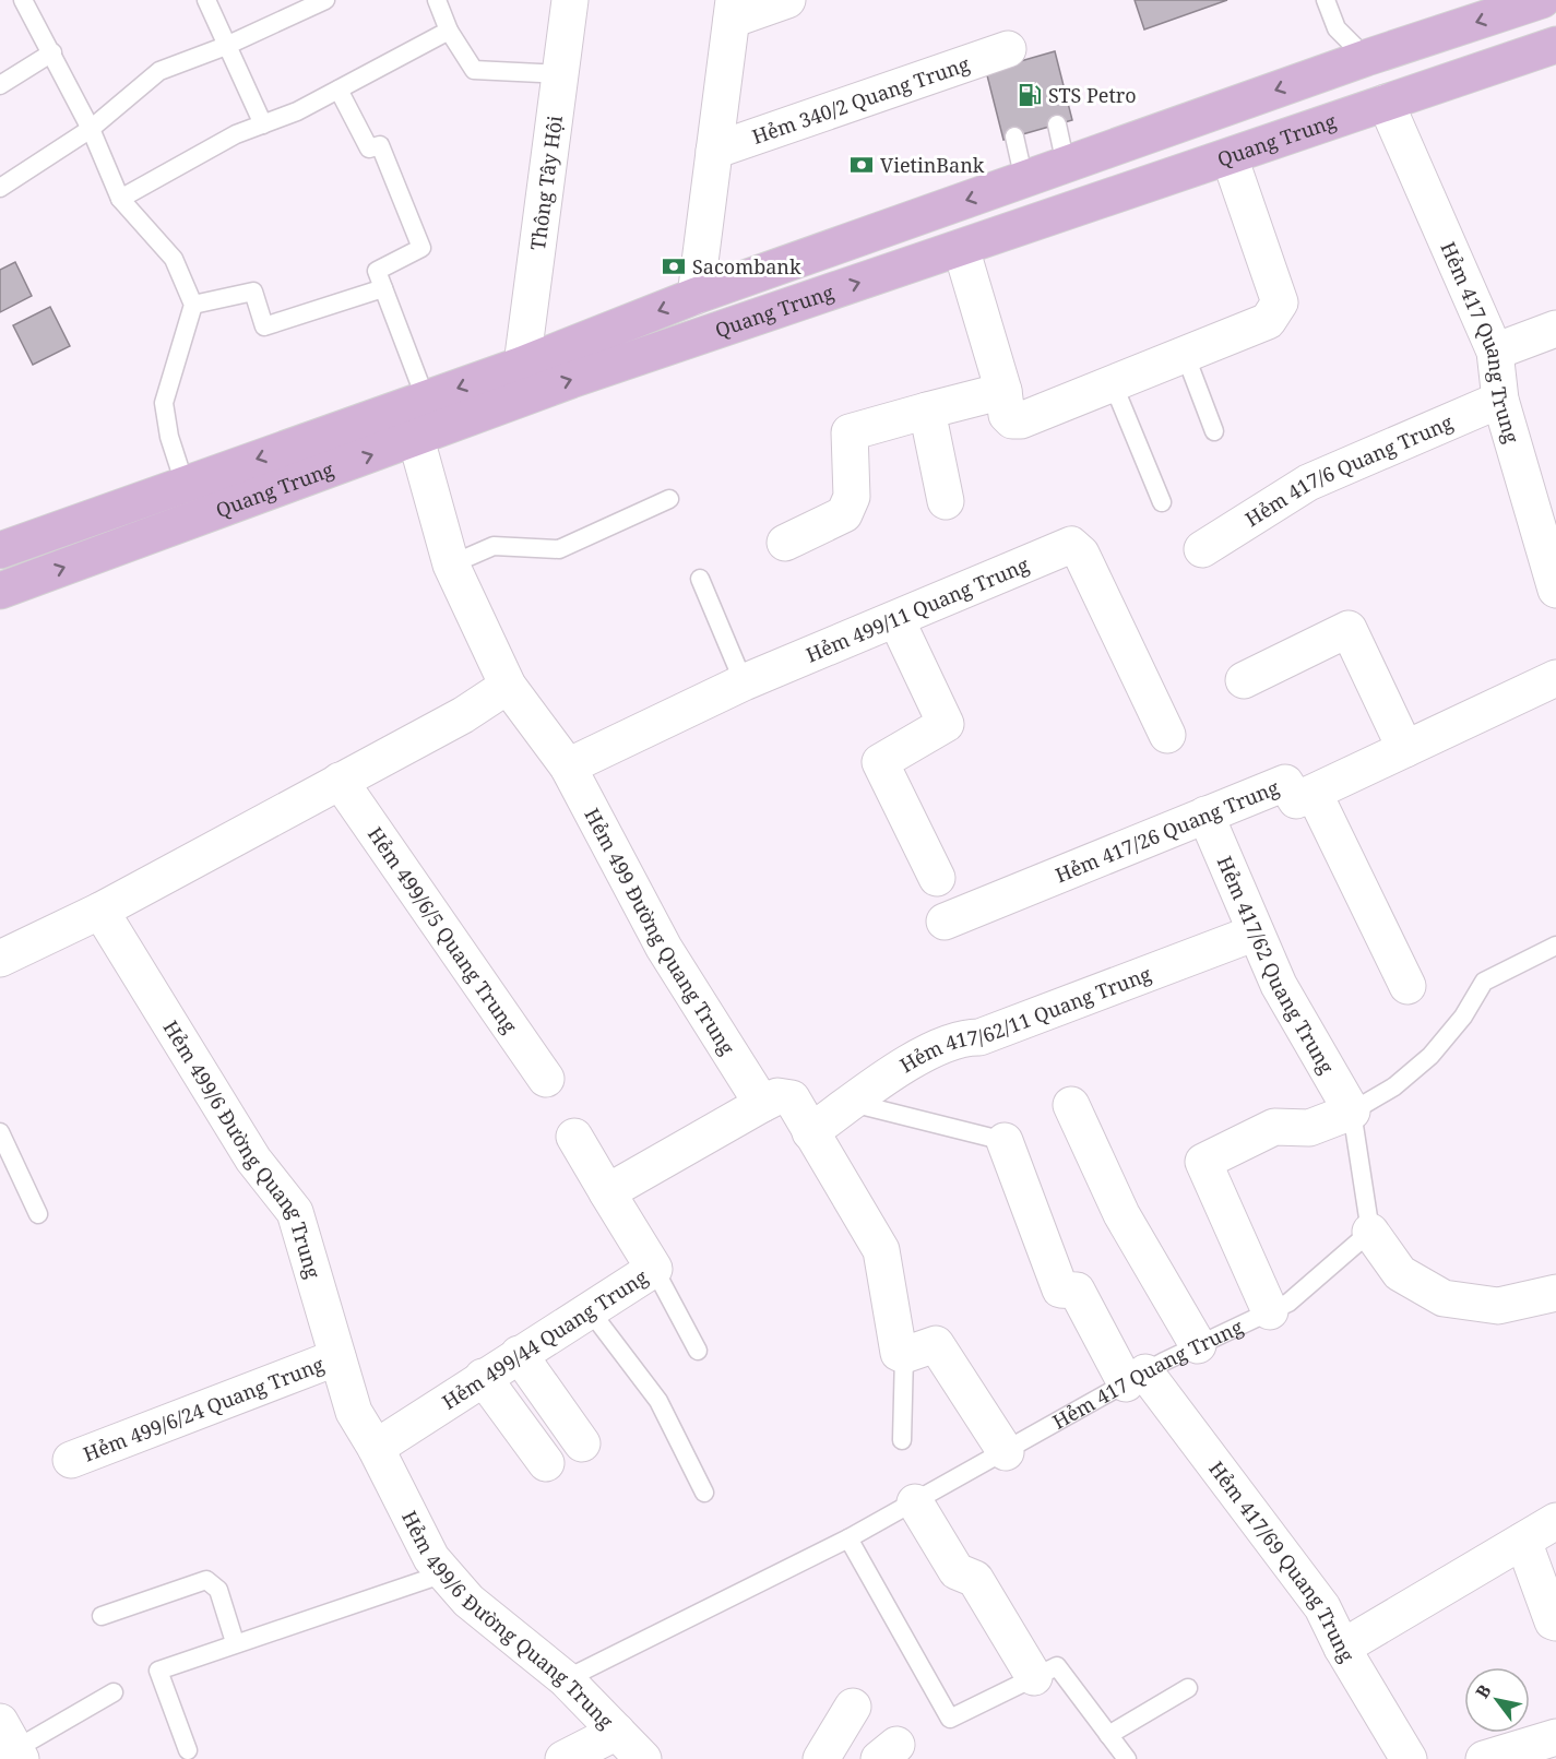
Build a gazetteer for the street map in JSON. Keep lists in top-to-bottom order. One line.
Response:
{"streets":{"main road":["Quang Trung"],"street":["Hẻm 340/2 Quang Trung","Thông Tây Hội","Hẻm 417 Quang Trung","Hẻm 417/6 Quang Trung","Hẻm 499/11 Quang Trung","Hẻm 417/26 Quang Trung","Hẻm 499/6/5 Quang Trung","Hẻm 499 Đường Quang Trung","Hẻm 417/62 Quang Trung","Hẻm 417/62/11 Quang Trung","Hẻm 499/6 Đường Quang Trung","Hẻm 499/44 Quang Trung","Hẻm 499/6/24 Quang Trung","Hẻm 417/69 Quang Trung"]},"crossings":[["Quang Trung","Thông Tây Hội"],["Quang Trung","Hẻm 417 Quang Trung"],["Quang Trung","Hẻm 499 Đường Quang Trung"],["Hẻm 417 Quang Trung","Hẻm 417/6 Quang Trung"],["Hẻm 417 Quang Trung","Hẻm 499/6 Đường Quang Trung"],["Hẻm 417 Quang Trung","Hẻm 417/69 Quang Trung"],["Hẻm 499/11 Quang Trung","Hẻm 499 Đường Quang Trung"],["Hẻm 417/26 Quang Trung","Hẻm 417/62 Quang Trung"],["Hẻm 417/62 Quang Trung","Hẻm 417/62/11 Quang Trung"],["Hẻm 499/6 Đường Quang Trung","Hẻm 499/44 Quang Trung"],["Hẻm 499/6 Đường Quang Trung","Hẻm 499/6/24 Quang Trung"]],"places":{"fuel station":["STS Petro"],"bank":["VietinBank","Sacombank"]},"north":"top left"}
